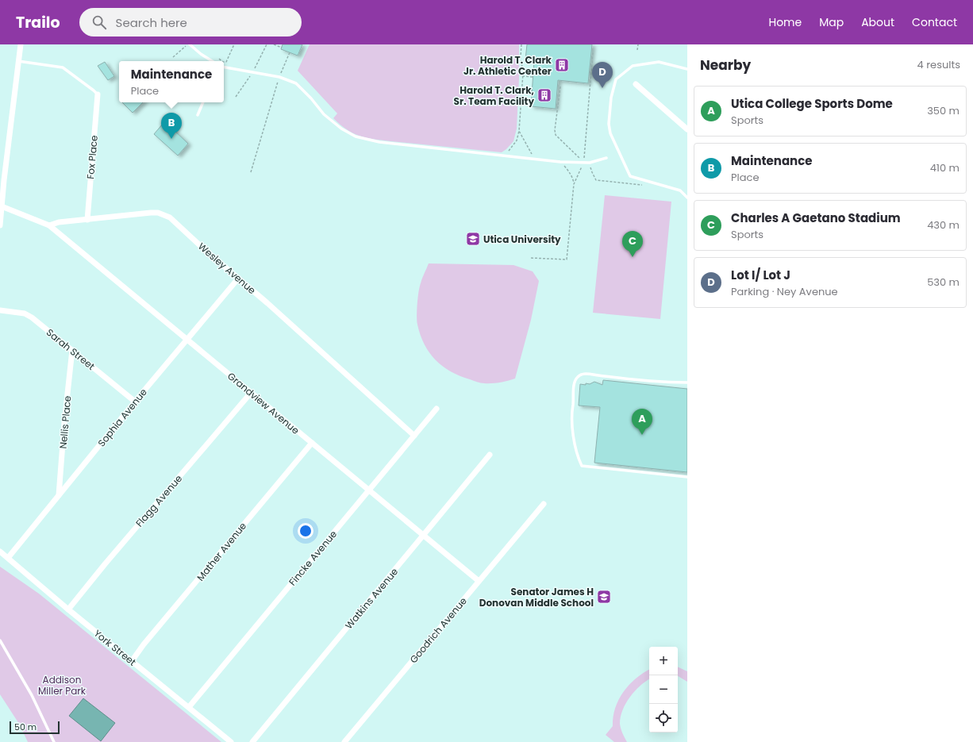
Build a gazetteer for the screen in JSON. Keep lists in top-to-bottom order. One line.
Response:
{"streets":{"street":["Fox Place","Wesley Avenue","Sarah Street","Grandview Avenue","Sophia Avenue","Nellis Place","Flagg Avenue","Mather Avenue","Fincke Avenue","Watkins Avenue","Goodrich Avenue","York Street"]},"crossings":[["Fox Place","Wesley Avenue"],["Wesley Avenue","Grandview Avenue"],["Wesley Avenue","Sophia Avenue"],["Wesley Avenue","Fincke Avenue"],["Sarah Street","Sophia Avenue"],["Sarah Street","Nellis Place"],["Grandview Avenue","Sophia Avenue"],["Grandview Avenue","Flagg Avenue"],["Grandview Avenue","Mather Avenue"],["Grandview Avenue","Fincke Avenue"],["Grandview Avenue","Watkins Avenue"],["Grandview Avenue","Goodrich Avenue"],["Sophia Avenue","Nellis Place"],["Sophia Avenue","York Street"],["Flagg Avenue","York Street"],["Mather Avenue","York Street"],["Fincke Avenue","York Street"]],"parks":["Addison Miller Park"],"places":{"building":["Harold T. Clark Jr. Athletic Center","Harold T. Clark, Sr. Team Facility"],"school or university":["Utica University","Senator James H Donovan Middle School"]},"scale_bar":"50 m","page":{"header":"Trailo","search":"Search here","nav":["Home","Map","About","Contact"],"heading":["Nearby","4 results"],"popup":["Maintenance","Place"],"pins":["D","B","C","A"],"list":[{"mark":"A","name":"Utica College Sports Dome","note":"Sports","value":"350 m"},{"mark":"B","name":"Maintenance","note":"Place","value":"410 m"},{"mark":"C","name":"Charles A Gaetano Stadium","note":"Sports","value":"430 m"},{"mark":"D","name":"Lot I/ Lot J","note":"Parking · Ney Avenue","value":"530 m"}],"map_buttons":["+","−"],"scale":"50 m"}}
